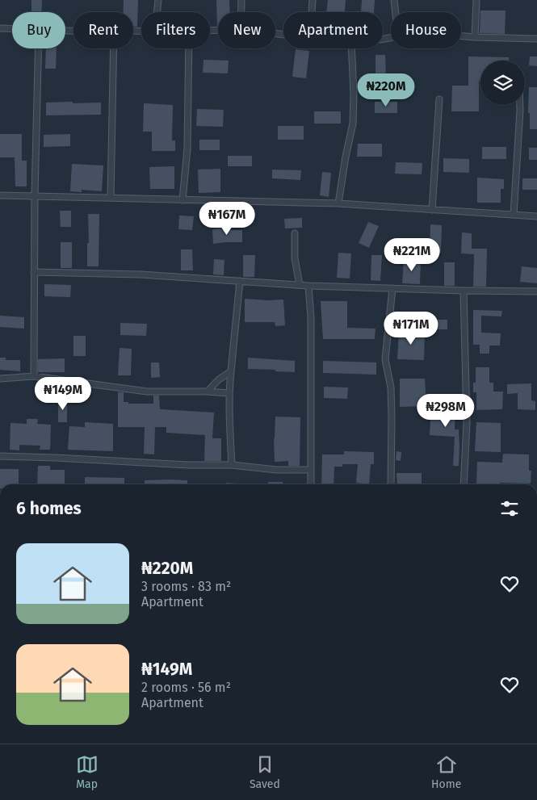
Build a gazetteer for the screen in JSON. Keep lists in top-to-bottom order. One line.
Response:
{"page":{"chip":["Buy","Rent","Filters","New","Apartment","House"],"price":["₦220M","₦167M","₦221M","₦171M","₦149M","₦298M"],"heading":"6 homes","list":[{"name":"₦220M","note":"3 rooms · 83 m² · Apartment"},{"name":"₦149M","note":"2 rooms · 56 m² · Apartment"}],"tabs":["Map","Saved","Home"]}}
